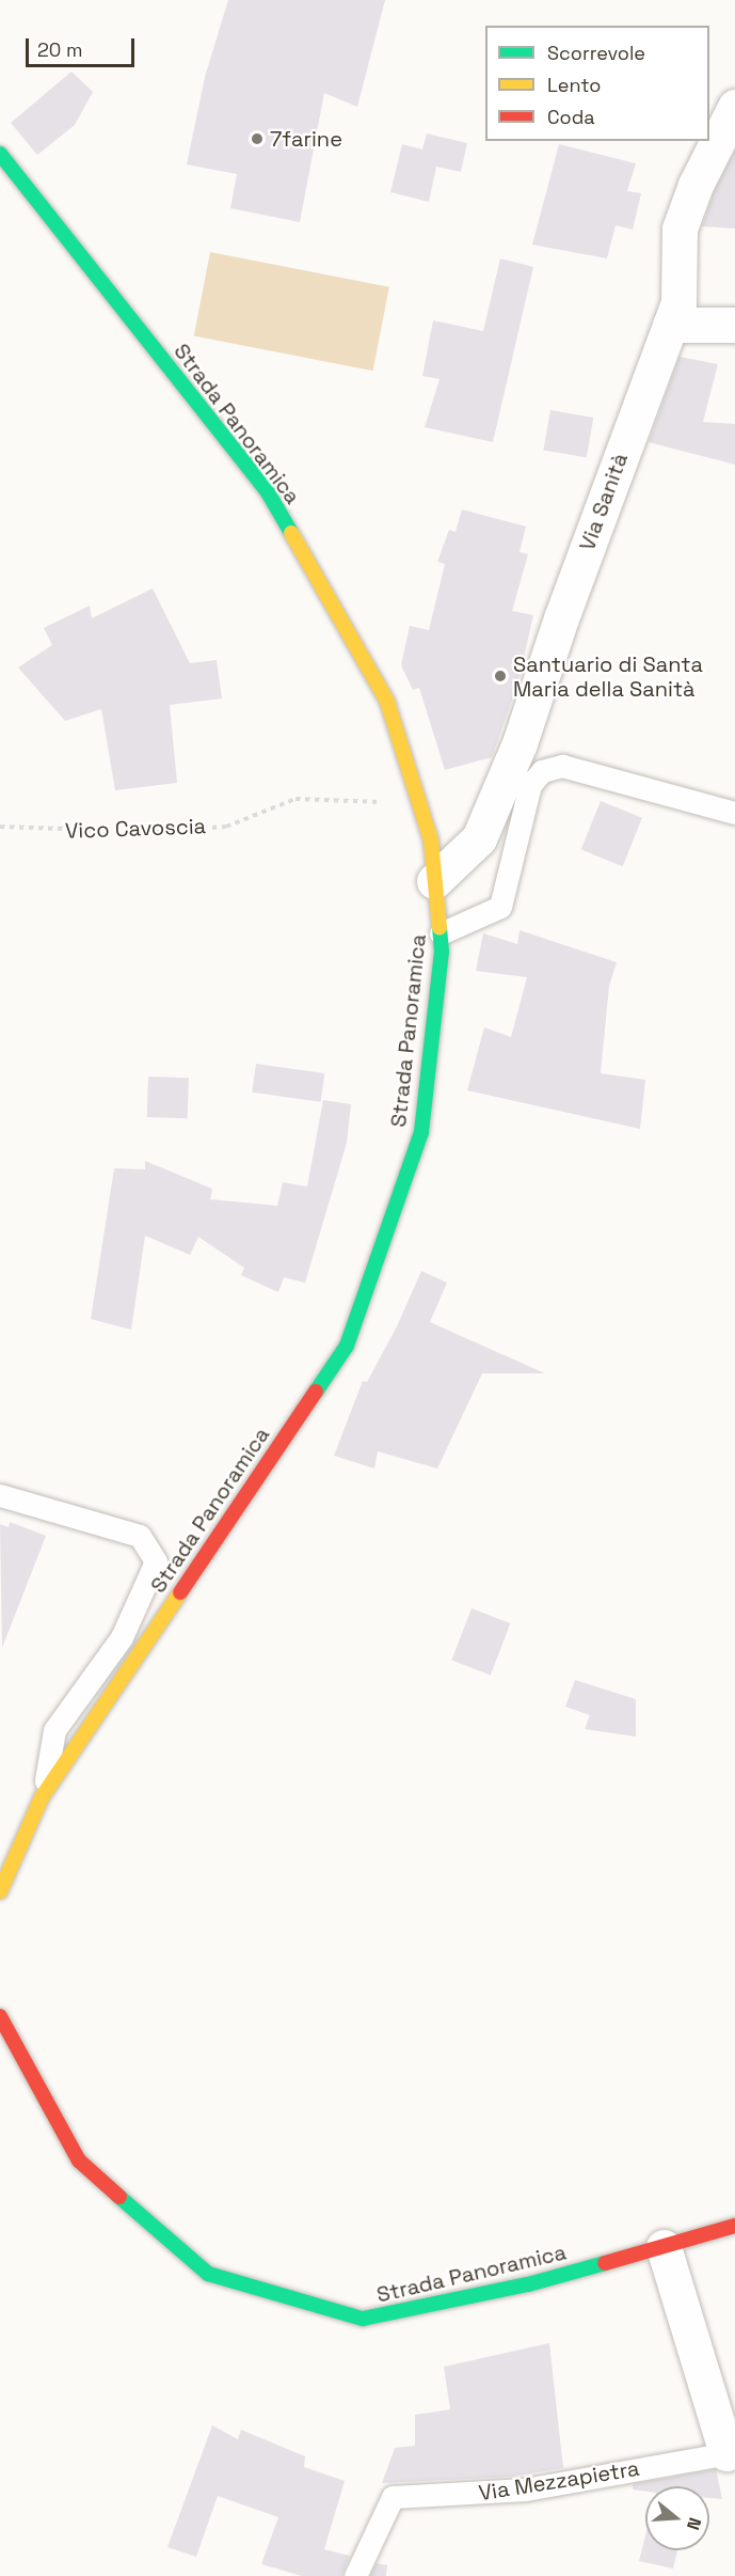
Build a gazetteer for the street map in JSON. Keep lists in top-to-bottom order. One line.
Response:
{"streets":{"main road":["Strada Panoramica"],"street":["Via Sanità"],"lane":["Via Mezzapietra"],"path":["Vico Cavoscia"]},"crossings":[["Strada Panoramica","Via Sanità"],["Strada Panoramica","Vico Cavoscia"]],"places":["7farine","Santuario di Santa Maria della Sanità"],"legend":["Scorrevole","Lento","Coda"],"scale_bar":"20 m","north":"right"}
